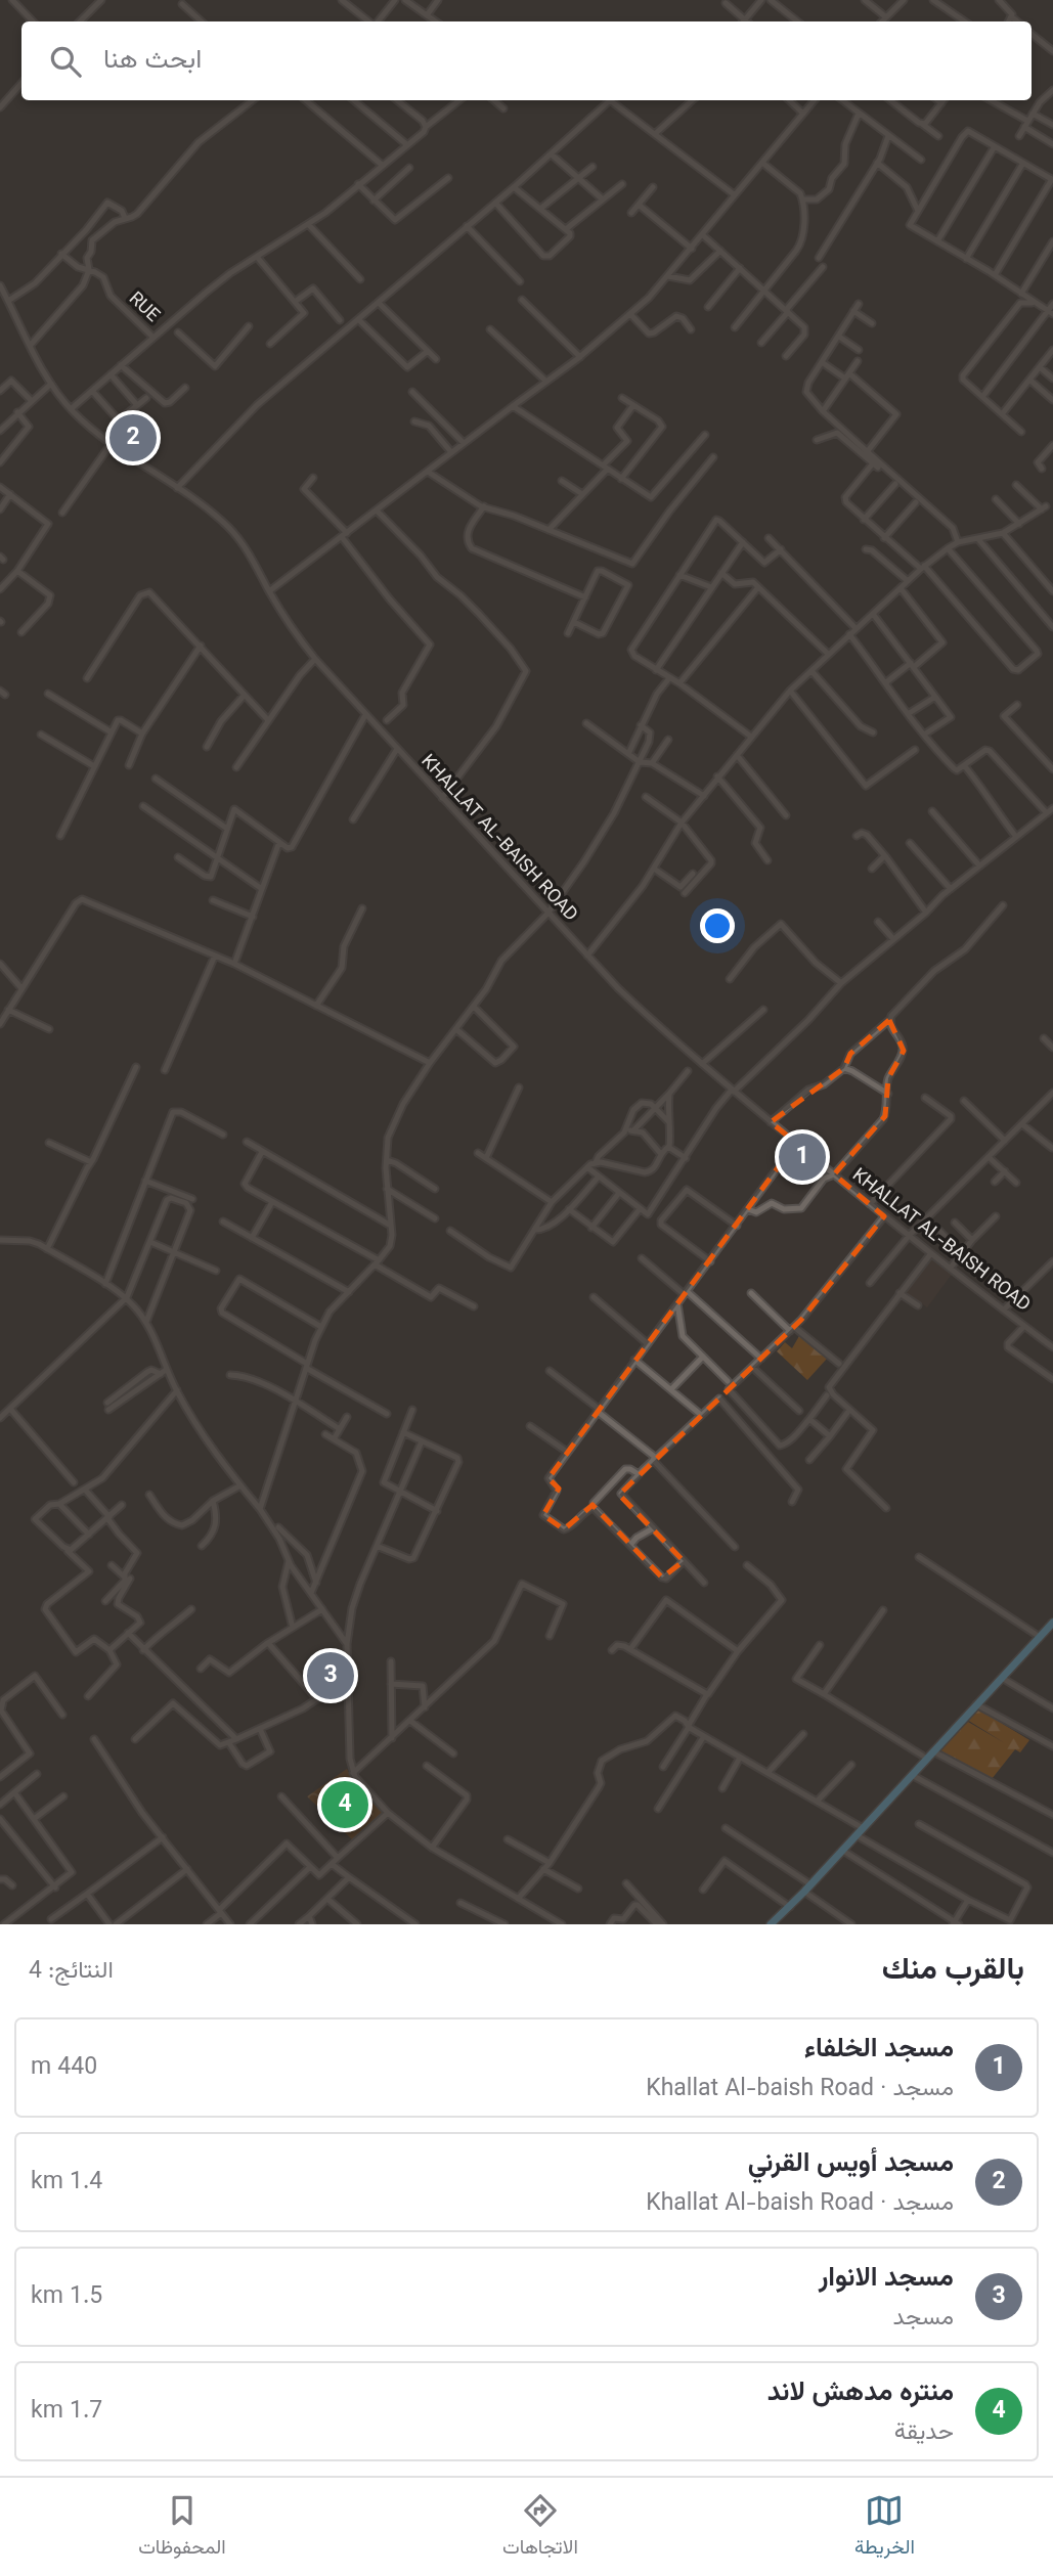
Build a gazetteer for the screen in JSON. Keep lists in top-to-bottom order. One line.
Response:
{"streets":{"street":["RUE","KHALLAT AL-BAISH ROAD"]},"page":{"search":"ابحث هنا","pins":["2","1","3","4"],"heading":["بالقرب منك","النتائج: 4"],"list":[{"mark":"1","name":"مسجد الخلفاء","note":"مسجد · Khallat Al-baish Road","value":"440 m"},{"mark":"2","name":"مسجد أويس القرني","note":"مسجد · Khallat Al-baish Road","value":"1.4 km"},{"mark":"3","name":"مسجد الانوار","note":"مسجد","value":"1.5 km"},{"mark":"4","name":"منتره مدهش لاند","note":"حديقة","value":"1.7 km"}],"nav":["الخريطة","الاتجاهات","المحفوظات"]}}
